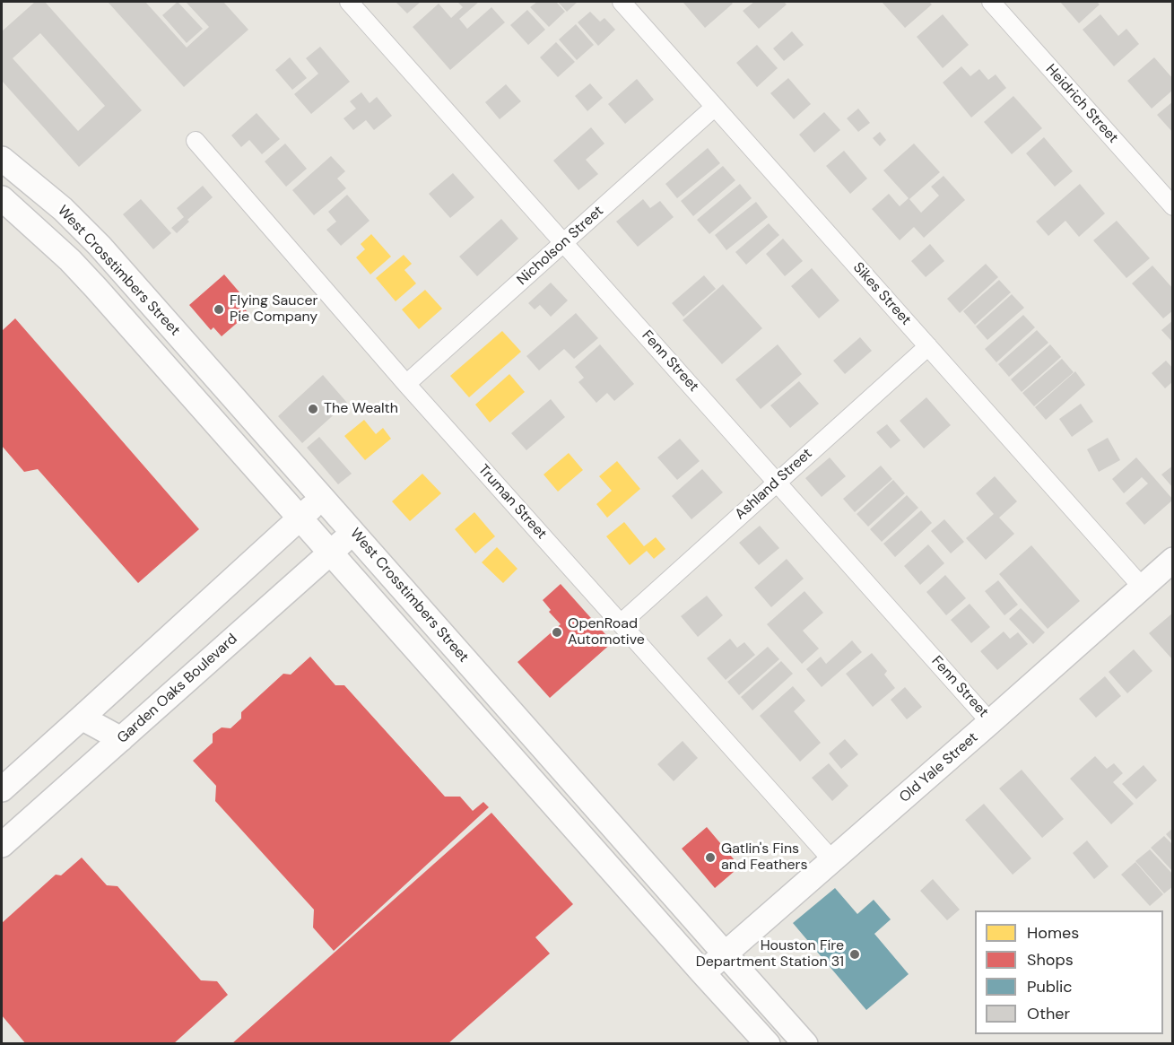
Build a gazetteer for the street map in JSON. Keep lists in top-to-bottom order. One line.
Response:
{"streets":{"main road":["West Crosstimbers Street","Garden Oaks Boulevard","Old Yale Street"],"street":["Heidrich Street","Nicholson Street","Sikes Street","Fenn Street","Ashland Street","Truman Street"]},"crossings":[["Nicholson Street","Sikes Street"],["Nicholson Street","Fenn Street"],["Nicholson Street","Truman Street"],["West Crosstimbers Street","Garden Oaks Boulevard"],["West Crosstimbers Street","Old Yale Street"],["Sikes Street","Ashland Street"],["Sikes Street","Old Yale Street"],["Fenn Street","Ashland Street"],["Fenn Street","Old Yale Street"],["Ashland Street","Truman Street"],["Truman Street","Old Yale Street"]],"places":["Flying Saucer Pie Company","The Wealth","OpenRoad Automotive","Gatlin's Fins and Feathers","Houston Fire Department Station 31"],"legend":["Homes","Shops","Public","Other"]}
